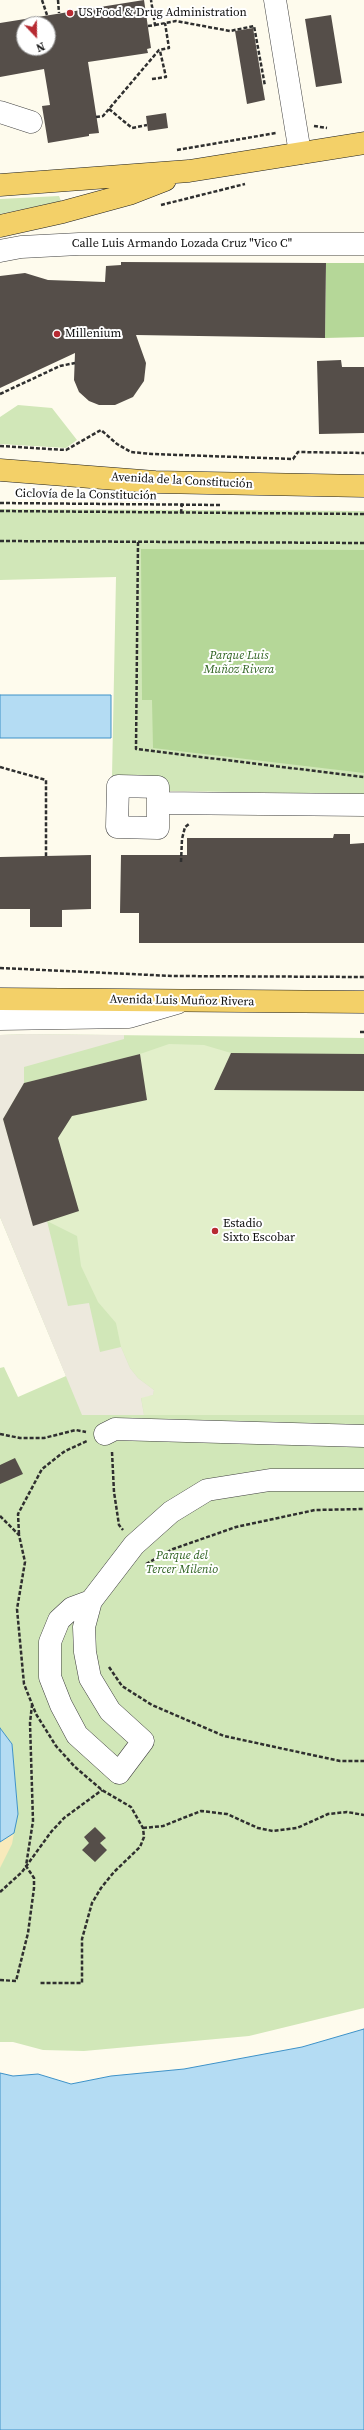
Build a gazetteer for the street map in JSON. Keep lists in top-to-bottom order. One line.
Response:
{"streets":{"main road":["Avenida de la Constitución","Avenida Luis Muñoz Rivera"],"street":["Calle Luis Armando Lozada Cruz \"Vico C\""],"path":["Ciclovía de la Constitución"]},"parks":["Parque Luis Muñoz Rivera","Parque del Tercer Milenio"],"places":["US Food & Drug Administration","Millenium","Estadio Sixto Escobar"],"north":"bottom"}
